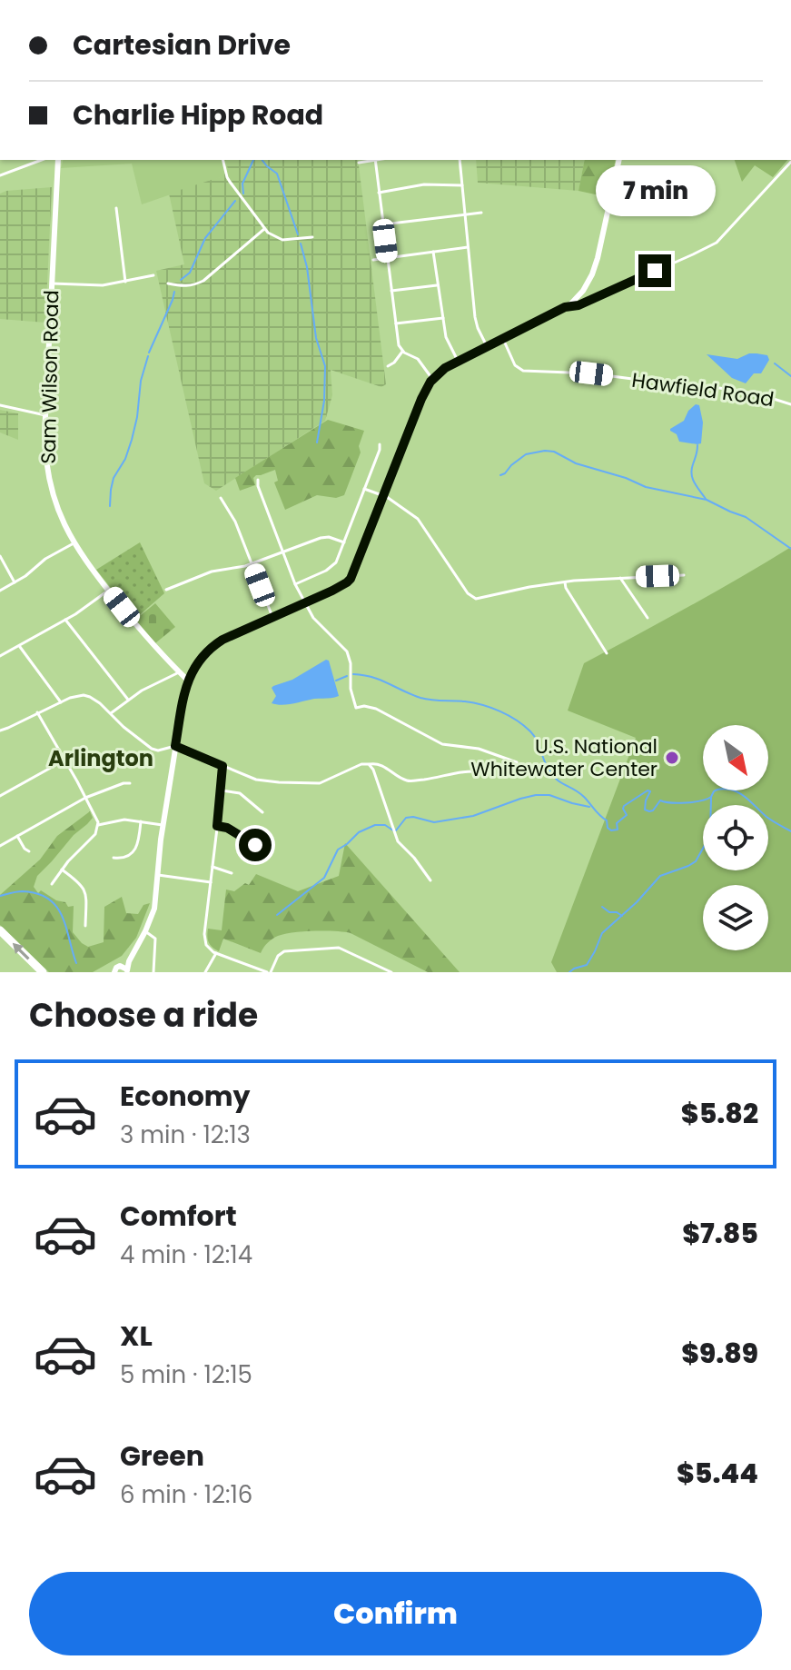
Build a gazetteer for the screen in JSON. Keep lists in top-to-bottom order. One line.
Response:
{"streets":{"main road":["Sam Wilson Road"],"street":["Hawfield Road"]},"districts":["Arlington"],"places":["U.S. National Whitewater Center"],"north":"bottom right","page":{"banner":["Cartesian Drive","Charlie Hipp Road"],"bubble":"7 min","heading":"Choose a ride","list":[{"name":"Economy","note":"3 min · 12:13","value":"$5.82"},{"name":"Comfort","note":"4 min · 12:14","value":"$7.85"},{"name":"XL","note":"5 min · 12:15","value":"$9.89"},{"name":"Green","note":"6 min · 12:16","value":"$5.44"}],"buttons":"Confirm"}}
